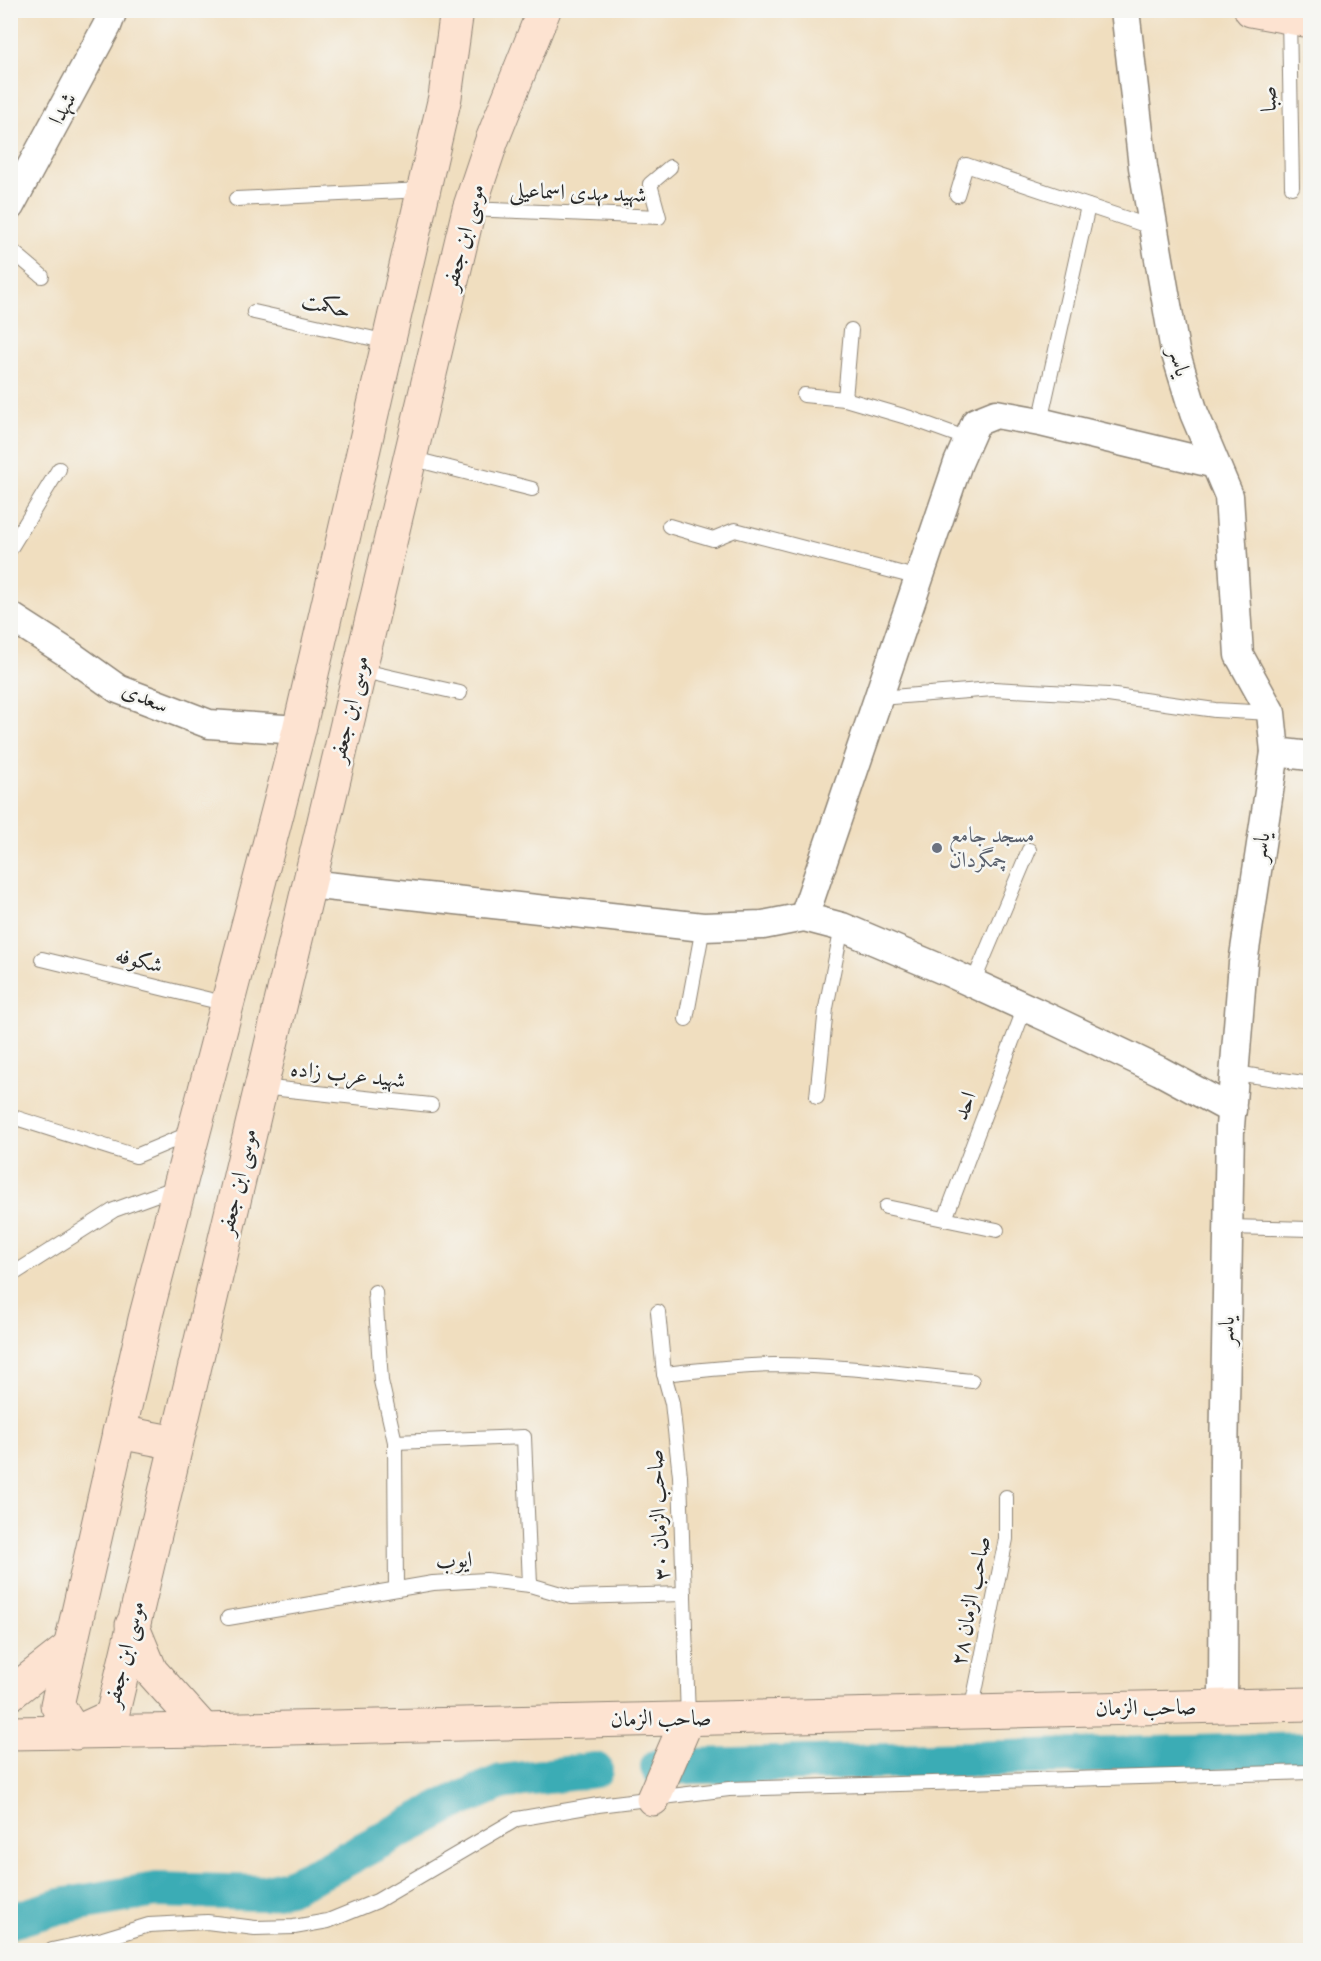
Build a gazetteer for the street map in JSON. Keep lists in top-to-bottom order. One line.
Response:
{"streets":{"street":["شهدا","موسی ابن جعفر","یاسر","سعدی","صاحب الزمان"],"lane":["صبا","شهید مهدی اسماعیلی","حکمت","شکوفه","شهید عرب زاده","احد","صاحب الزمان ۳۰","ایوب","صاحب الزمان ۲۸"]},"crossings":[["شهید مهدی اسماعیلی","موسی ابن جعفر"],["موسی ابن جعفر","حکمت"],["موسی ابن جعفر","سعدی"],["موسی ابن جعفر","شکوفه"],["موسی ابن جعفر","شهید عرب زاده"],["موسی ابن جعفر","صاحب الزمان"],["یاسر","صاحب الزمان"],["صاحب الزمان ۳۰","ایوب"],["صاحب الزمان ۳۰","صاحب الزمان"],["صاحب الزمان ۲۸","صاحب الزمان"]],"places":["مسجد جامع چمگردان"]}
